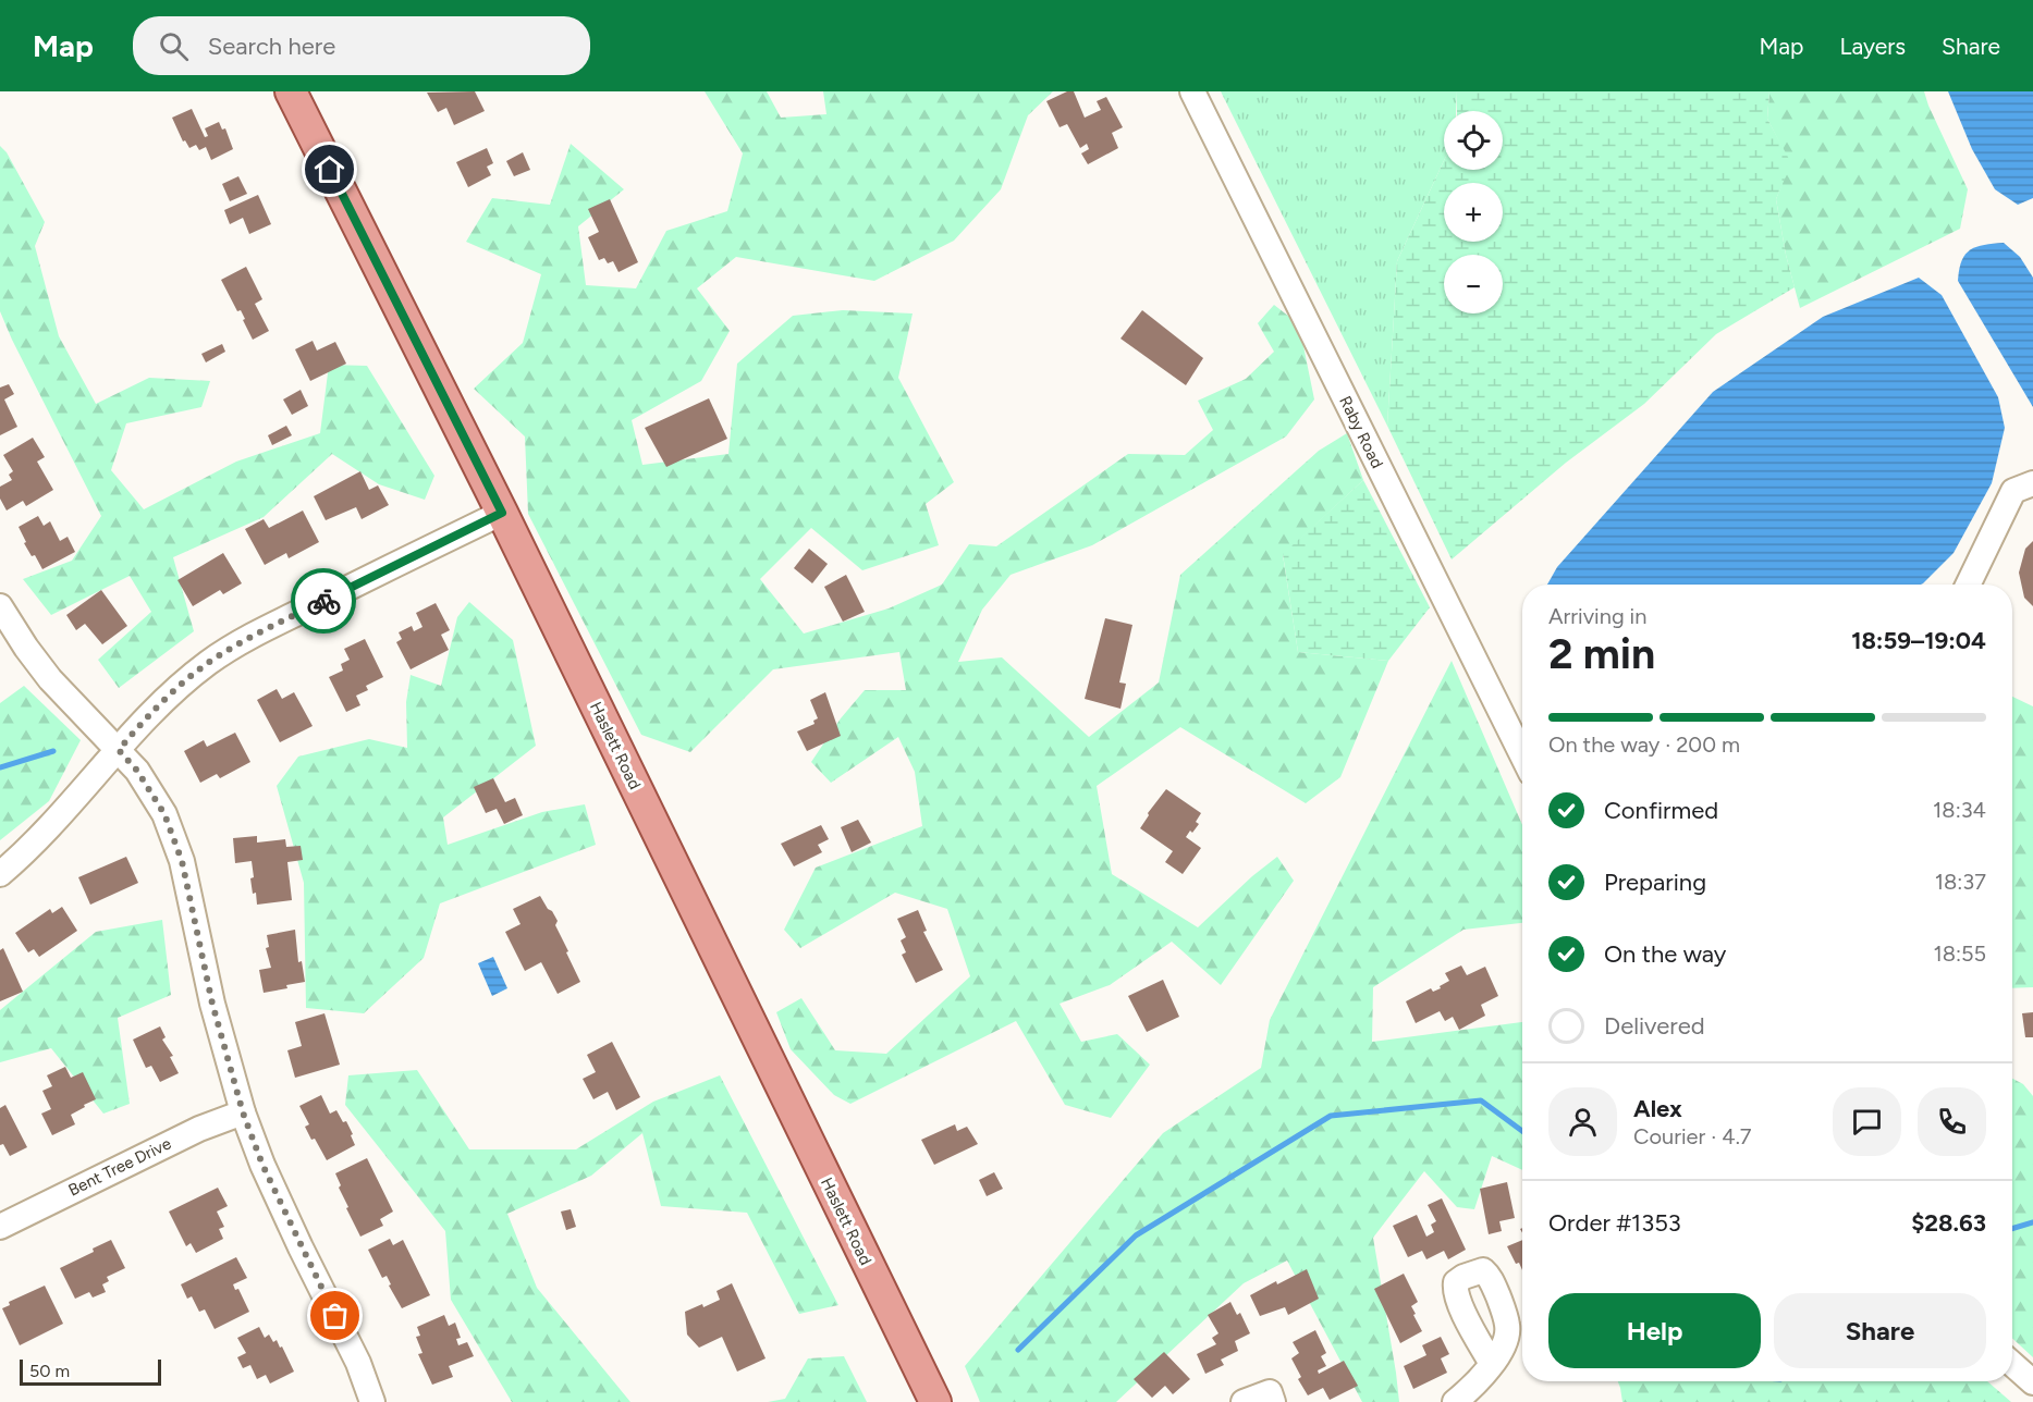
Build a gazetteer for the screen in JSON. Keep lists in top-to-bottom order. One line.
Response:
{"streets":{"main road":["Haslett Road"],"street":["Raby Road","Bent Tree Drive"]},"scale_bar":"50 m","page":{"header":"Map","search":"Search here","nav":["Map","Layers","Share"],"map_buttons":["+","−"],"heading":["2 min","Arriving in","18:59–19:04"],"panel":["Alex","Courier · 4.7","Order #1353","$28.63"],"bar":"On the way · 200 m","list":[["Confirmed","18:34"],["Preparing","18:37"],["On the way","18:55"],"Delivered"],"buttons":["Help","Share"],"scale":"50 m"}}
